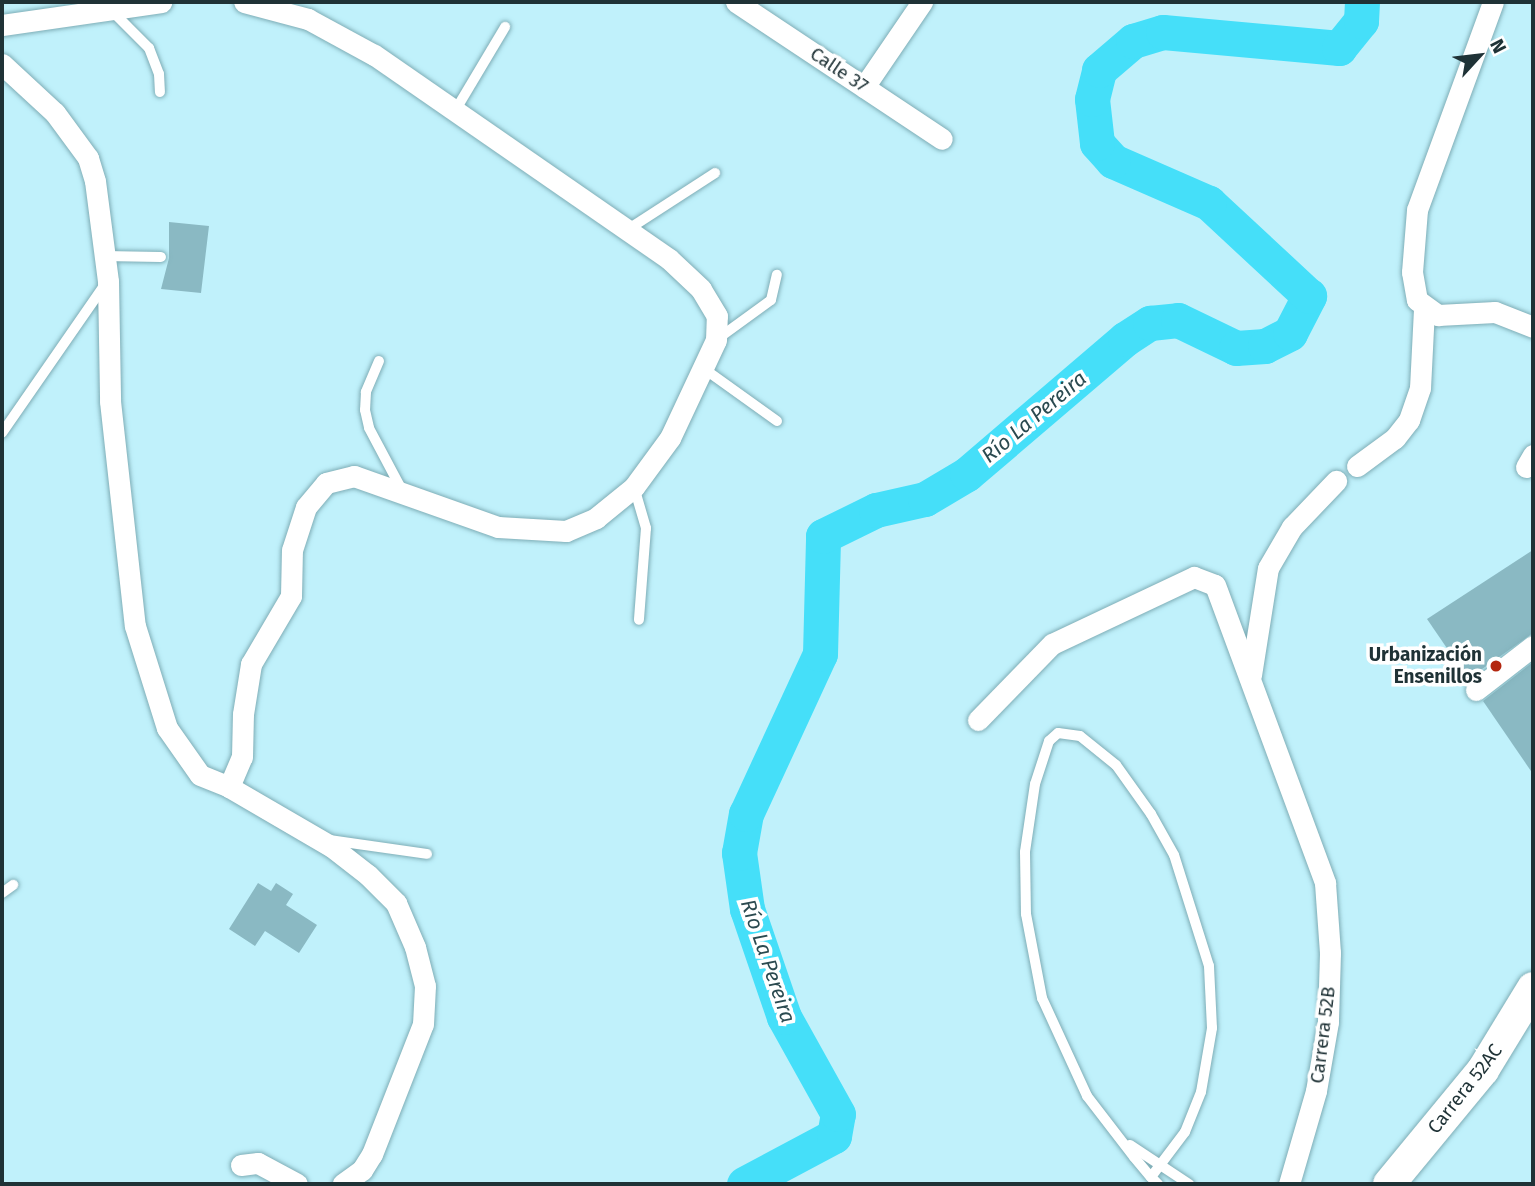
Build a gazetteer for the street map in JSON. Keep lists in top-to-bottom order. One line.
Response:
{"streets":{"street":["Calle 37","Carrera 52B","Carrera 52AC"]},"water":["Río La Pereira"],"places":["Urbanización Ensenillos"],"north":"top right"}
